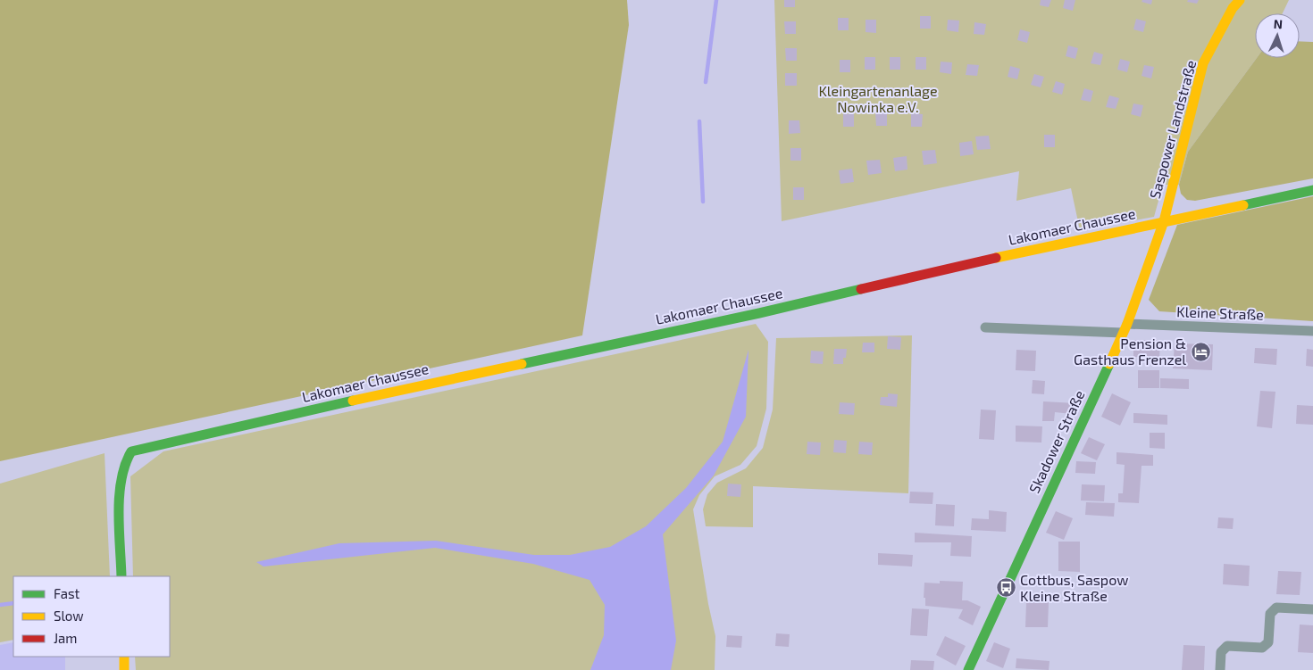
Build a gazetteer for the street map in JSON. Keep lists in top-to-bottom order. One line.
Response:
{"streets":{"street":["Saspower Landstraße","Lakomaer Chaussee","Kleine Straße","Skadower Straße"]},"crossings":[["Saspower Landstraße","Lakomaer Chaussee"],["Saspower Landstraße","Skadower Straße"],["Lakomaer Chaussee","Skadower Straße"],["Kleine Straße","Skadower Straße"]],"parks":["Kleingartenanlage Nowinka e.V."],"places":{"hotel":["Pension & Gasthaus Frenzel"],"bus stop":["Cottbus, Saspow Kleine Straße"]},"legend":["Fast","Slow","Jam"],"north":"top"}
